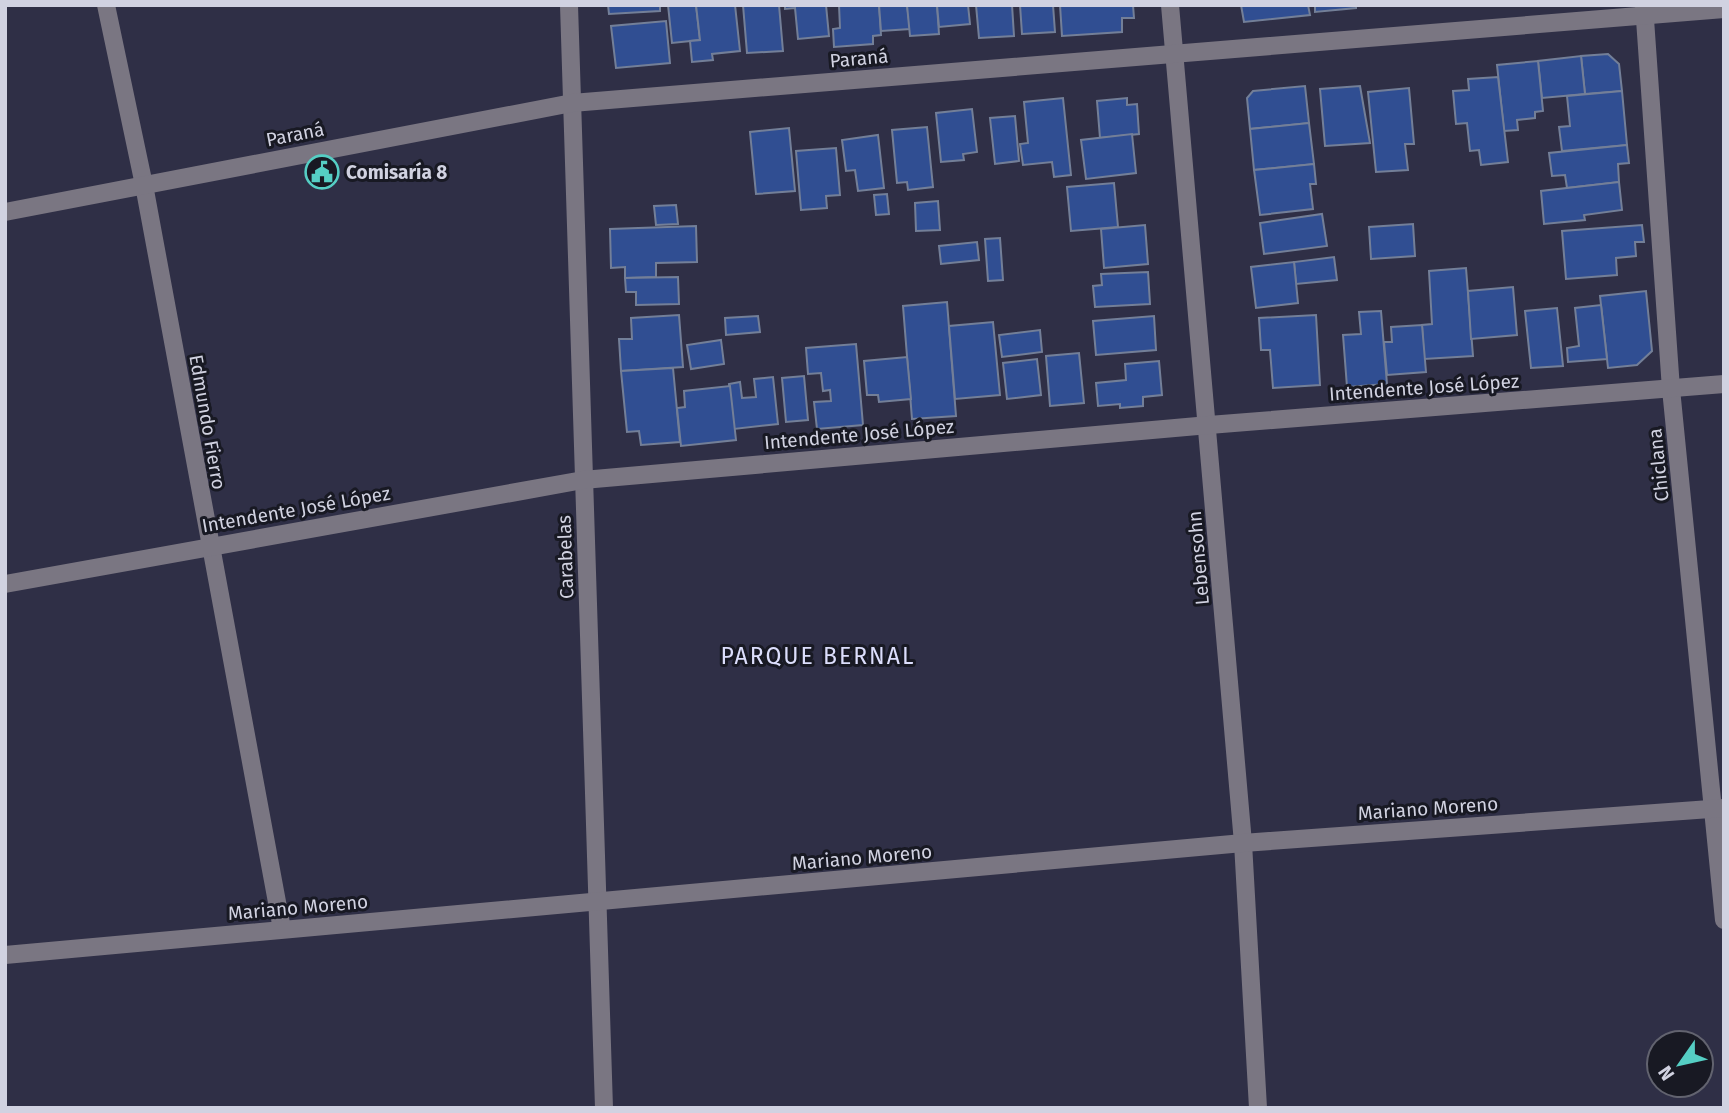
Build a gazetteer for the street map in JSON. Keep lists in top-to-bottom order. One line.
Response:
{"streets":{"street":["Paraná","Intendente José López","Edmundo Fierro","Chiclana","Carabelas","Lebensohn","Mariano Moreno"]},"crossings":[["Paraná","Edmundo Fierro"],["Paraná","Chiclana"],["Paraná","Carabelas"],["Paraná","Lebensohn"],["Intendente José López","Edmundo Fierro"],["Intendente José López","Chiclana"],["Intendente José López","Carabelas"],["Intendente José López","Lebensohn"],["Edmundo Fierro","Mariano Moreno"],["Chiclana","Mariano Moreno"],["Carabelas","Mariano Moreno"],["Lebensohn","Mariano Moreno"]],"districts":["PARQUE BERNAL"],"places":{"public building":["Comisaría 8"]},"north":"bottom left"}
